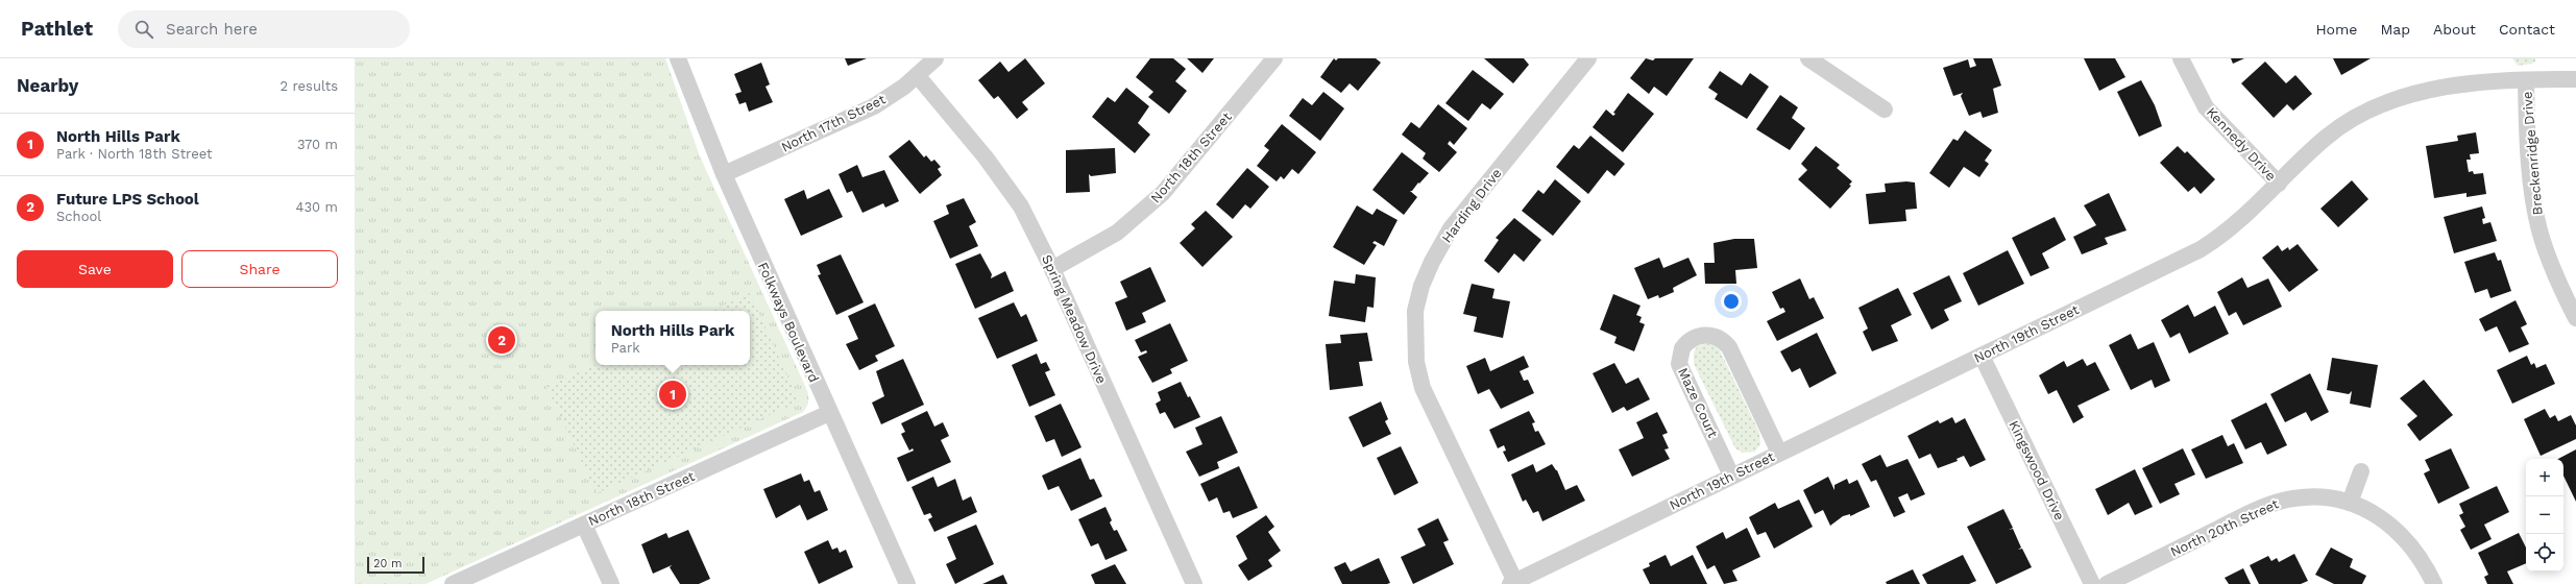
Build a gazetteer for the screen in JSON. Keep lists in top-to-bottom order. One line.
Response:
{"streets":{"street":["North 17th Street","Kennedy Drive","Breckenridge Drive","North 18th Street","Harding Drive","Spring Meadow Drive","Folkways Boulevard","North 19th Street","Maze Court","Kingswood Drive","North 20th Street"]},"crossings":[["North 17th Street","Spring Meadow Drive"],["North 17th Street","Folkways Boulevard"],["Kennedy Drive","North 19th Street"],["Breckenridge Drive","North 19th Street"],["North 18th Street","Spring Meadow Drive"],["North 18th Street","Folkways Boulevard"],["Harding Drive","North 19th Street"],["North 19th Street","Maze Court"],["North 19th Street","Kingswood Drive"]],"scale_bar":"20 m","page":{"header":"Pathlet","search":"Search here","nav":["Home","Map","About","Contact"],"heading":["Nearby","2 results"],"list":[{"mark":"1","name":"North Hills Park","note":"Park · North 18th Street","value":"370 m"},{"mark":"2","name":"Future LPS School","note":"School","value":"430 m"}],"buttons":["Save","Share"],"popup":["North Hills Park","Park"],"pins":["2","1"],"map_buttons":["+","−"],"scale":"20 m"}}
